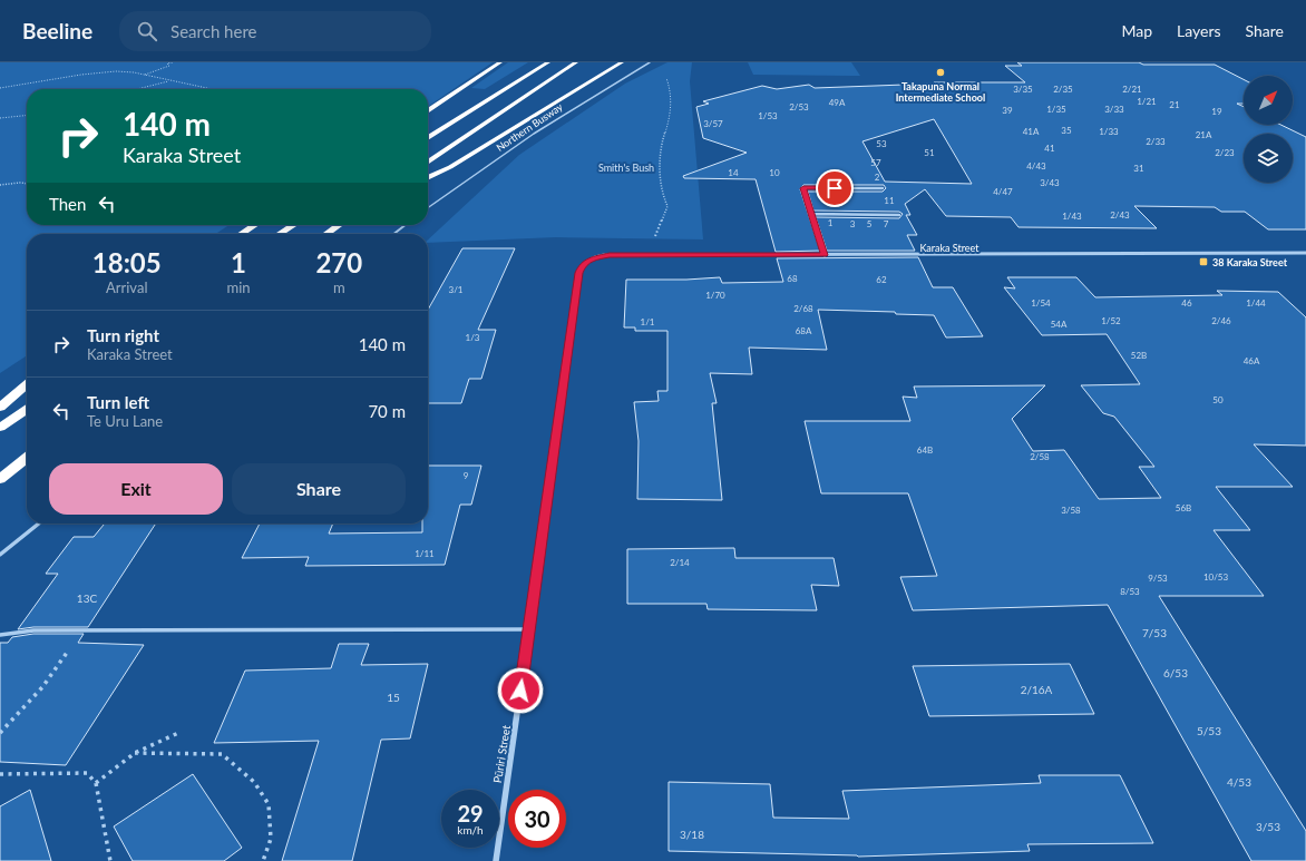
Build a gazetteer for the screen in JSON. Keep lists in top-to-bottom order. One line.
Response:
{"streets":{"street":["Karaka Street","Pūriri Street"],"lane":["Northern Busway"]},"crossings":[["Karaka Street","Pūriri Street"]],"parks":["Smith's Bush"],"places":{"other":["Takapuna Normal Intermediate School"],"transit":["38 Karaka Street"]},"house_numbers":["3/35","2/35","2/21","1/21","49A","21","2/53","1/35","3/33","39","19","1/53","3/57","35","41A","1/33","21A","2/33","53","41","51","2/23","57","4/43","31","14","10","2","3/43","4/47","11","2/43","1/43","1","3","5","7","68","62","3/1","1/70","1/54","46","1/44","2/68","1/52","2/46","1/1","54A","68A","1/3","52B","46A","50","64B","2/58","9","56B","3/58","1/11","2/14","10/53","9/53","8/53","13C","7/53","6/53","2/16A","15","5/53","4/53","3/53","3/18"],"north":"top right","page":{"header":"Beeline","search":"Search here","nav":["Map","Layers","Share"],"turn":["140 m","Karaka Street"],"then":"Then","eta":["18:05","Arrival","1","min","270","m"],"list":[{"name":"Turn right","note":"Karaka Street","value":"140 m"},{"name":"Turn left","note":"Te Uru Lane","value":"70 m"}],"buttons":["Exit","Share"],"speed":"29 km/h","limit":"30"}}
